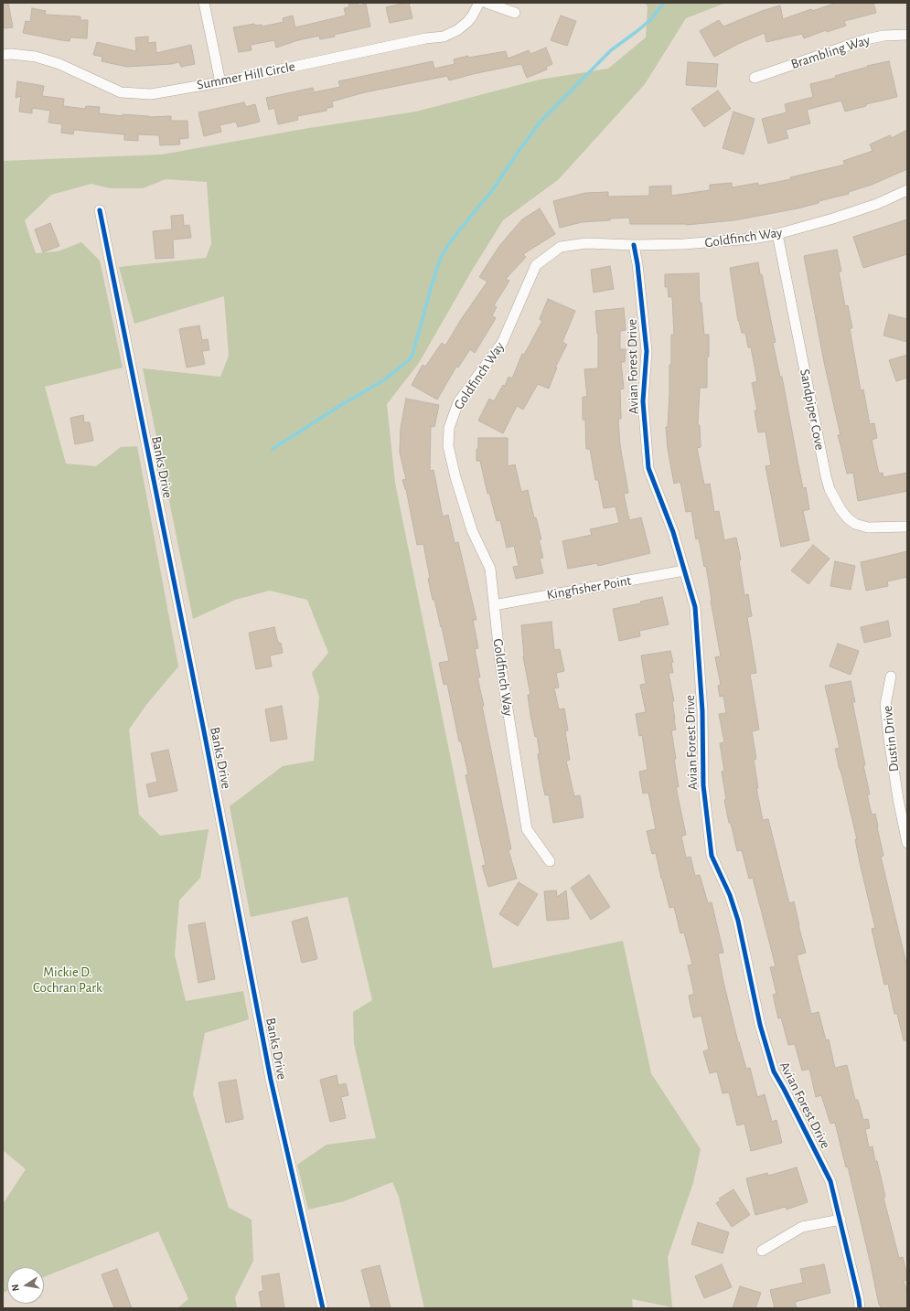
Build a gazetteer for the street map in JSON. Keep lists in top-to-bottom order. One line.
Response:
{"streets":{"street":["Brambling Way","Summer Hill Circle","Goldfinch Way","Avian Forest Drive","Sandpiper Cove","Banks Drive","Kingfisher Point","Dustin Drive"]},"crossings":[["Goldfinch Way","Avian Forest Drive"],["Goldfinch Way","Sandpiper Cove"],["Goldfinch Way","Kingfisher Point"],["Avian Forest Drive","Kingfisher Point"]],"parks":["Mickie D. Cochran Park"],"north":"left"}
